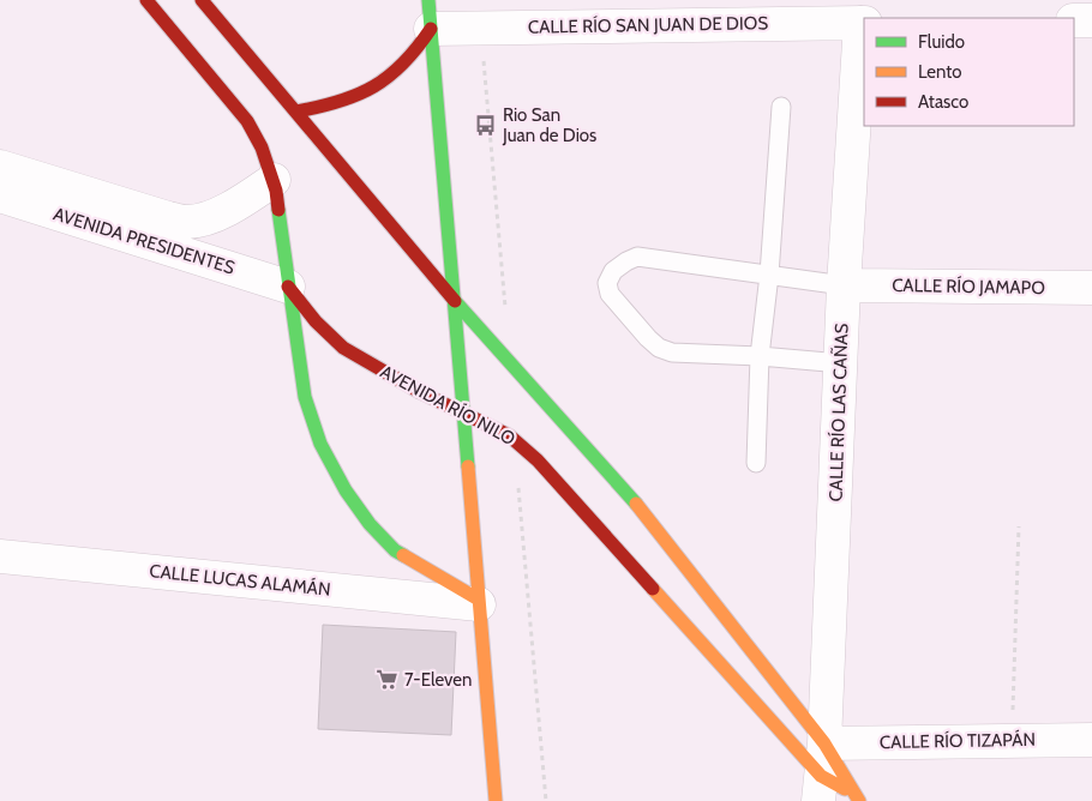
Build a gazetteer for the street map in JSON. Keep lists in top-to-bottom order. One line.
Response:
{"streets":{"main road":["AVENIDA RÍO NILO"],"street":["CALLE RÍO SAN JUAN DE DIOS","AVENIDA PRESIDENTES","CALLE RÍO JAMAPO","CALLE RÍO LAS CAÑAS","CALLE LUCAS ALAMÁN","CALLE RÍO TIZAPÁN"]},"crossings":[["CALLE RÍO SAN JUAN DE DIOS","CALLE RÍO LAS CAÑAS"],["AVENIDA PRESIDENTES","AVENIDA RÍO NILO"],["CALLE RÍO JAMAPO","CALLE RÍO LAS CAÑAS"],["AVENIDA RÍO NILO","CALLE RÍO LAS CAÑAS"],["AVENIDA RÍO NILO","CALLE RÍO TIZAPÁN"],["CALLE RÍO LAS CAÑAS","CALLE RÍO TIZAPÁN"]],"places":{"bus stop":["Rio San Juan de Dios"],"supermarket":["7-Eleven"]},"legend":["Fluido","Lento","Atasco"]}
